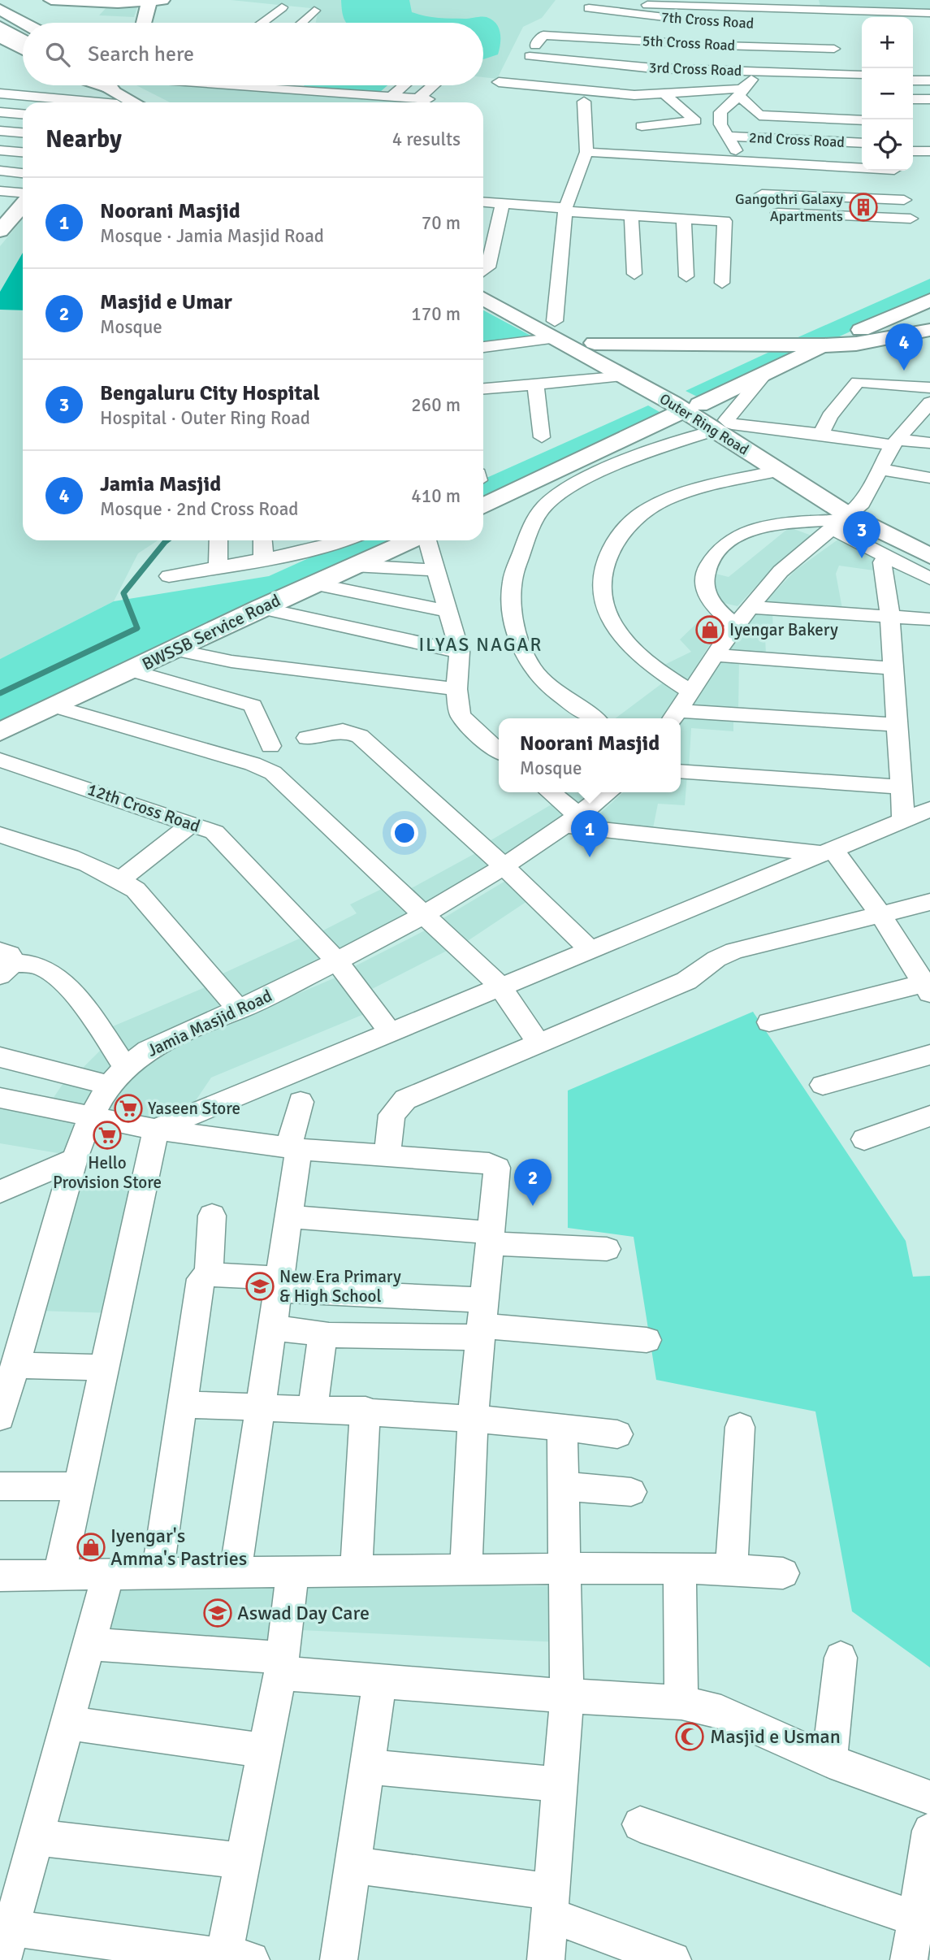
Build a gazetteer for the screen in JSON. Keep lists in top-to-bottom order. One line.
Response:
{"streets":{"main road":["Outer Ring Road","BWSSB Service Road"],"street":["7th Cross Road","5th Cross Road","3rd Cross Road","2nd Cross Road","12th Cross Road","Jamia Masjid Road"]},"crossings":[["5th Cross Road","3rd Cross Road"],["12th Cross Road","Jamia Masjid Road"]],"districts":["ILYAS NAGAR"],"places":{"building":["Gangothri Galaxy Apartments"],"shop":["Iyengar Bakery","Iyengar's Amma's Pastries"],"supermarket":["Yaseen Store","Hello Provision Store"],"school or university":["New Era Primary & High School","Aswad Day Care"],"mosque":["Masjid e Usman"]},"page":{"map_buttons":["+","−"],"search":"Search here","heading":["Nearby","4 results"],"list":[{"mark":"1","name":"Noorani Masjid","note":"Mosque · Jamia Masjid Road","value":"70 m"},{"mark":"2","name":"Masjid e Umar","note":"Mosque","value":"170 m"},{"mark":"3","name":"Bengaluru City Hospital","note":"Hospital · Outer Ring Road","value":"260 m"},{"mark":"4","name":"Jamia Masjid","note":"Mosque · 2nd Cross Road","value":"410 m"}],"pins":["4","3","1","2"],"popup":["Noorani Masjid","Mosque"]}}
